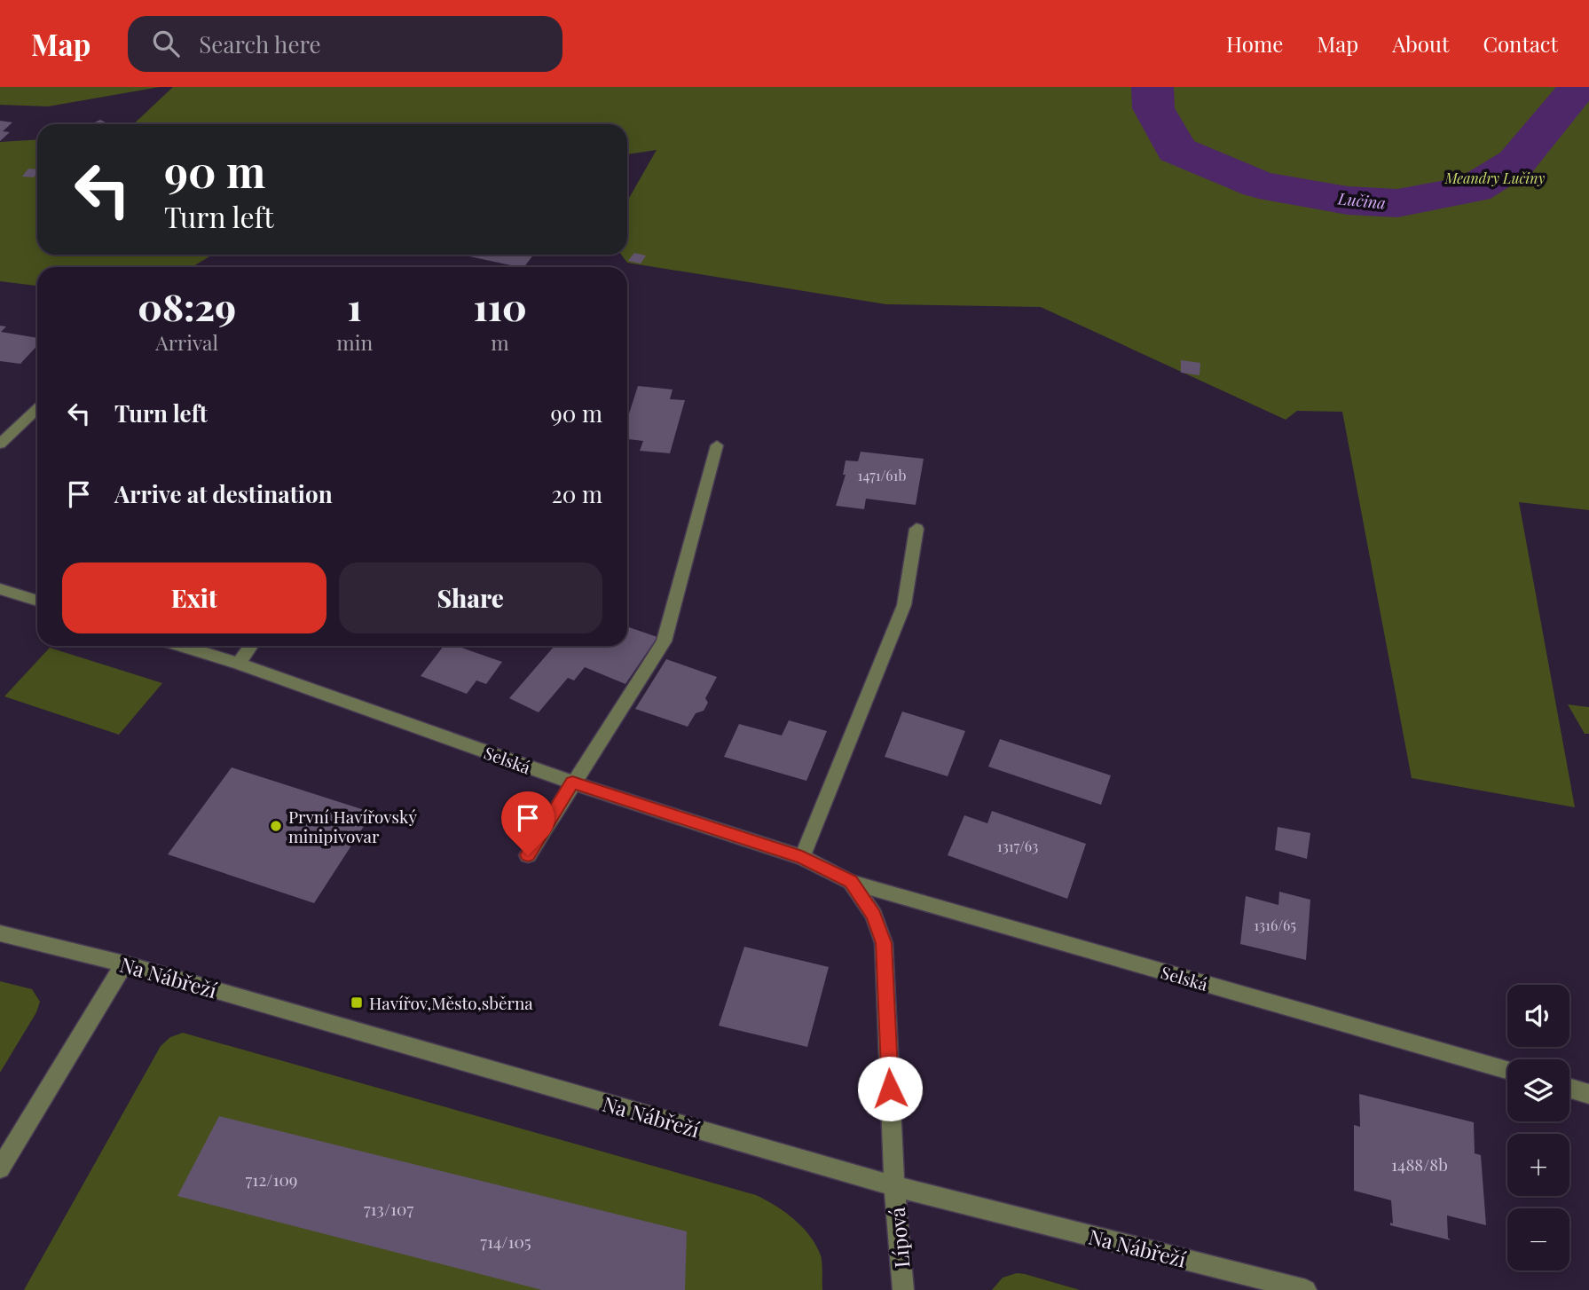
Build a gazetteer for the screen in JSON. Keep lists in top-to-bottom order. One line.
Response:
{"streets":{"street":["Selská","Na Nábřeží","Lípová"]},"crossings":[["Selská","Na Nábřeží"],["Selská","Lípová"],["Na Nábřeží","Lípová"]],"water":["Lučina"],"parks":["Meandry Lučiny"],"places":{"other":["První Havířovský minipivovar"],"transit":["Havířov,Město,sběrna"]},"house_numbers":["1471/61b","1317/63","1316/65","1488/8b","712/109","713/107","714/105"],"page":{"header":"Map","search":"Search here","nav":["Home","Map","About","Contact"],"turn":["90 m","Turn left"],"eta":["08:29","Arrival","1","min","110","m"],"list":[{"name":"Turn left","value":"90 m"},{"name":"Arrive at destination","value":"20 m"}],"buttons":["Exit","Share"],"map_buttons":["+","−"]}}
